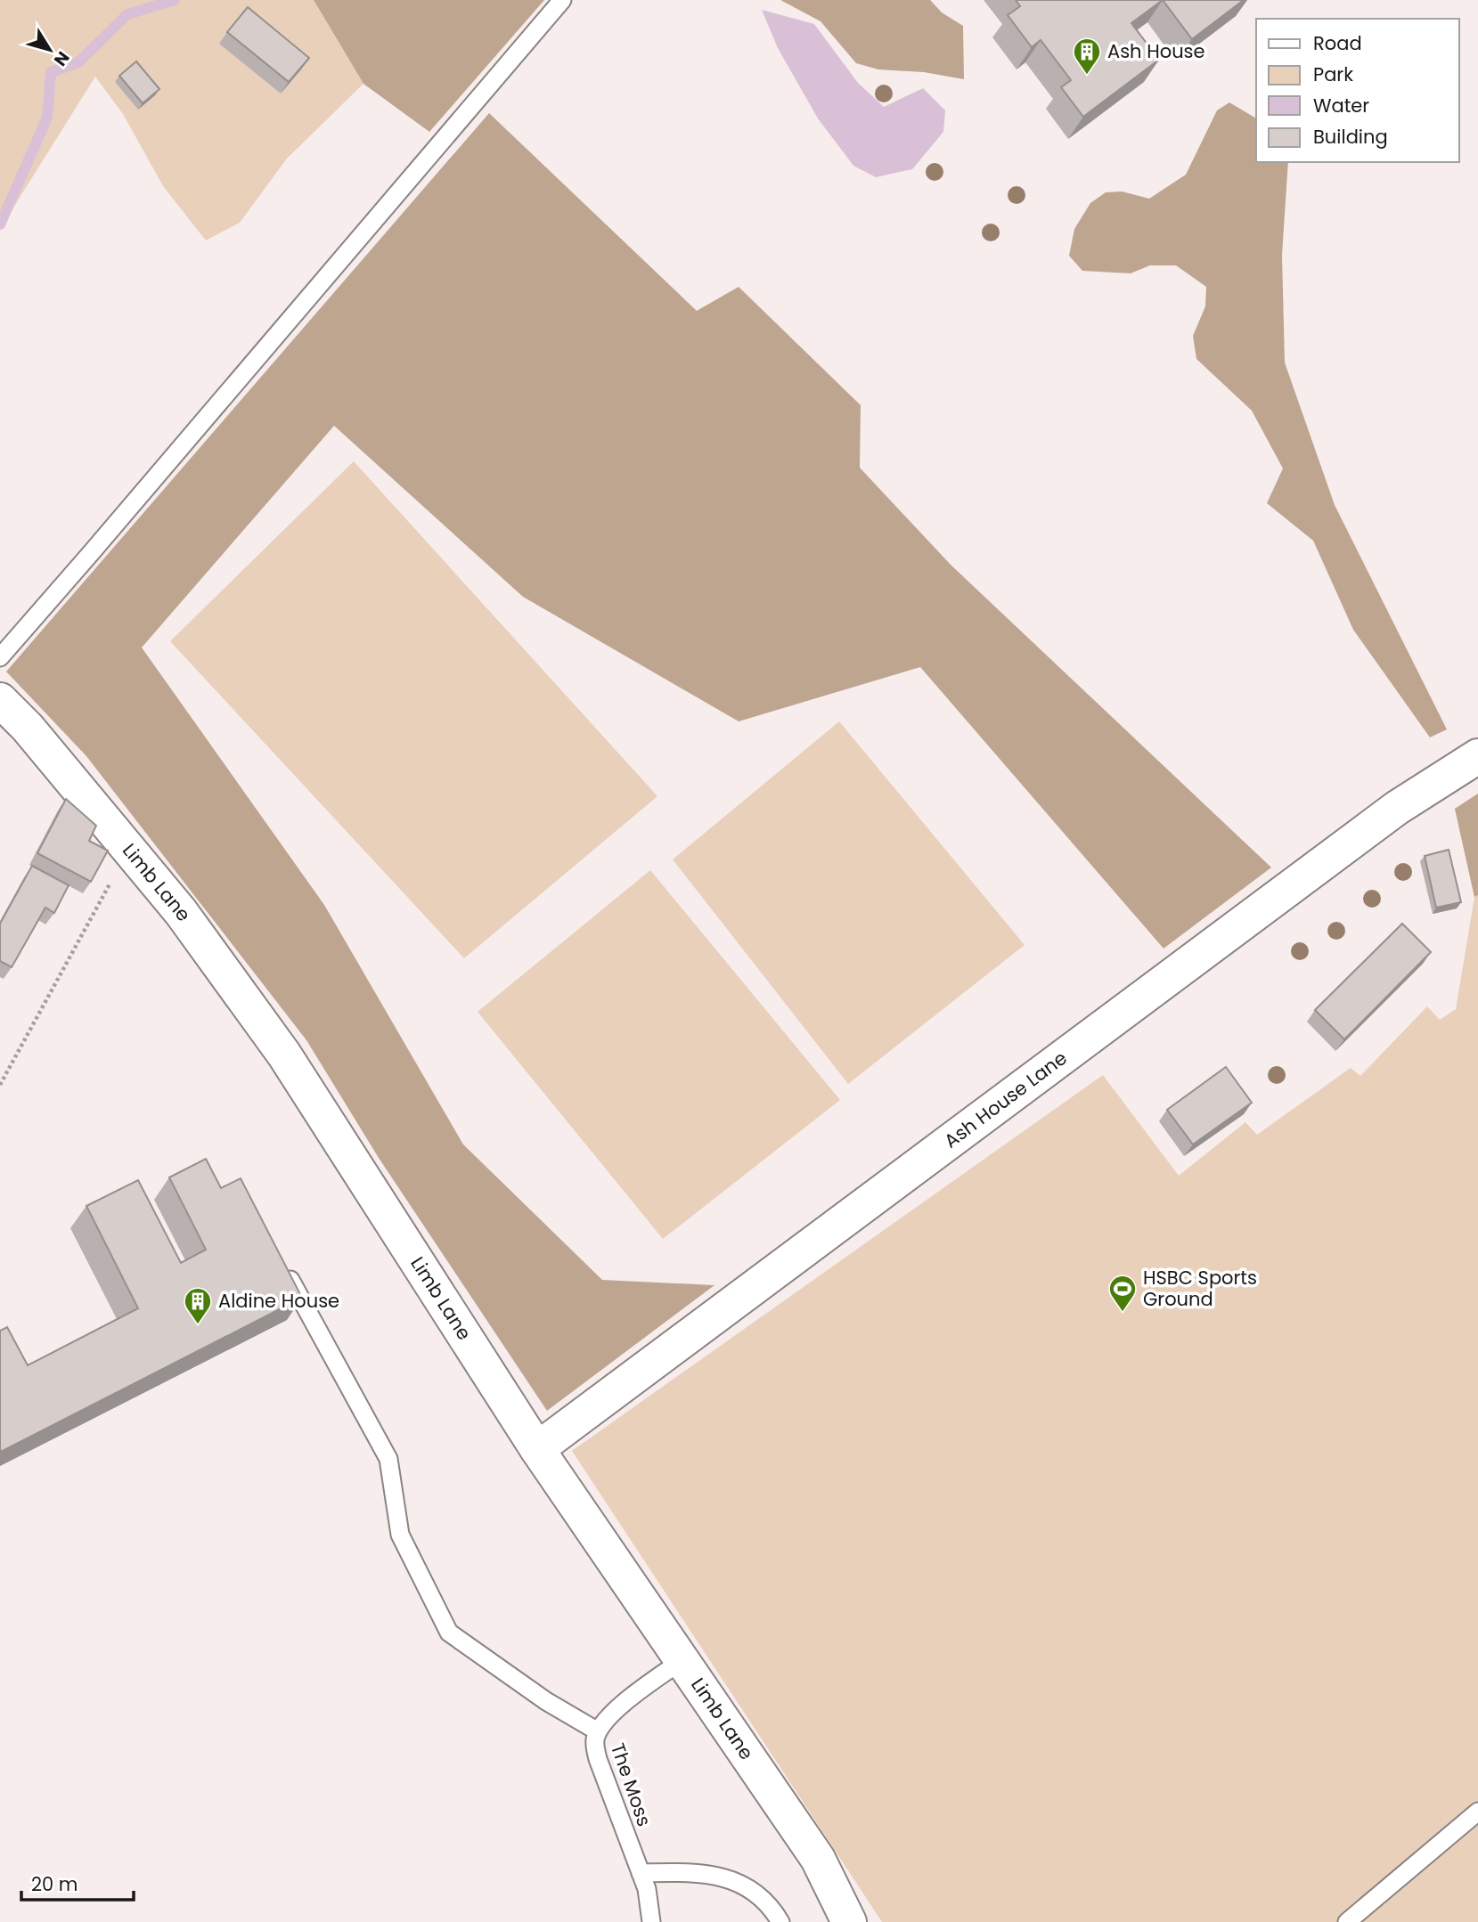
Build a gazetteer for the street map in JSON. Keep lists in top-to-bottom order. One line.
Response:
{"streets":{"street":["Limb Lane","Ash House Lane"],"lane":["The Moss"]},"crossings":[["Limb Lane","Ash House Lane"],["Limb Lane","The Moss"]],"places":{"building":["Ash House","Aldine House"],"sports":["HSBC Sports Ground"]},"legend":["Road","Park","Water","Building"],"scale_bar":"20 m","north":"bottom right"}
